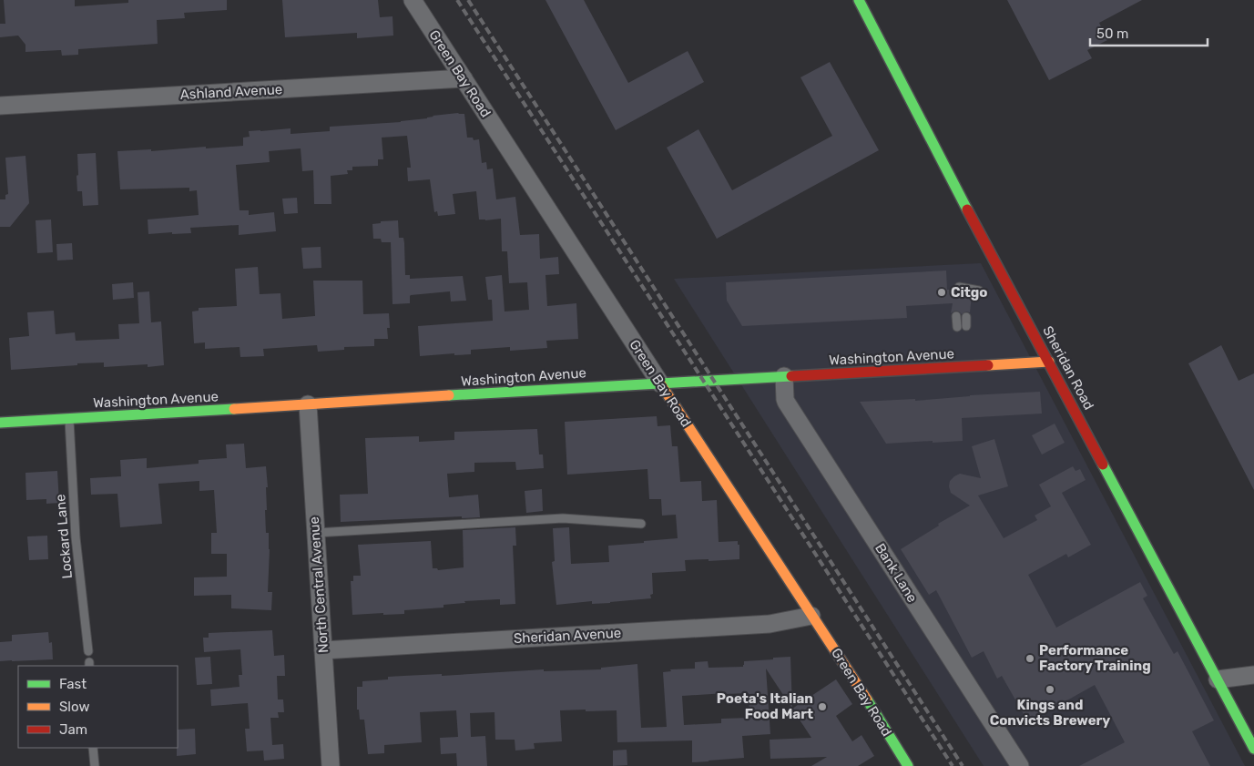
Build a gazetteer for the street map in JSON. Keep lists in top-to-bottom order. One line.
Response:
{"streets":{"street":["Green Bay Road","Ashland Avenue","Washington Avenue","Sheridan Road","Bank Lane","North Central Avenue","Sheridan Avenue"],"lane":["Lockard Lane"]},"crossings":[["Green Bay Road","Ashland Avenue"],["Green Bay Road","Washington Avenue"],["Green Bay Road","Sheridan Avenue"],["Washington Avenue","Sheridan Road"],["Washington Avenue","Lockard Lane"],["Washington Avenue","Bank Lane"],["Washington Avenue","North Central Avenue"],["North Central Avenue","Sheridan Avenue"]],"places":["Citgo","Performance Factory Training","Kings and Convicts Brewery","Poeta's Italian Food Mart"],"legend":["Fast","Slow","Jam"],"scale_bar":"50 m"}
